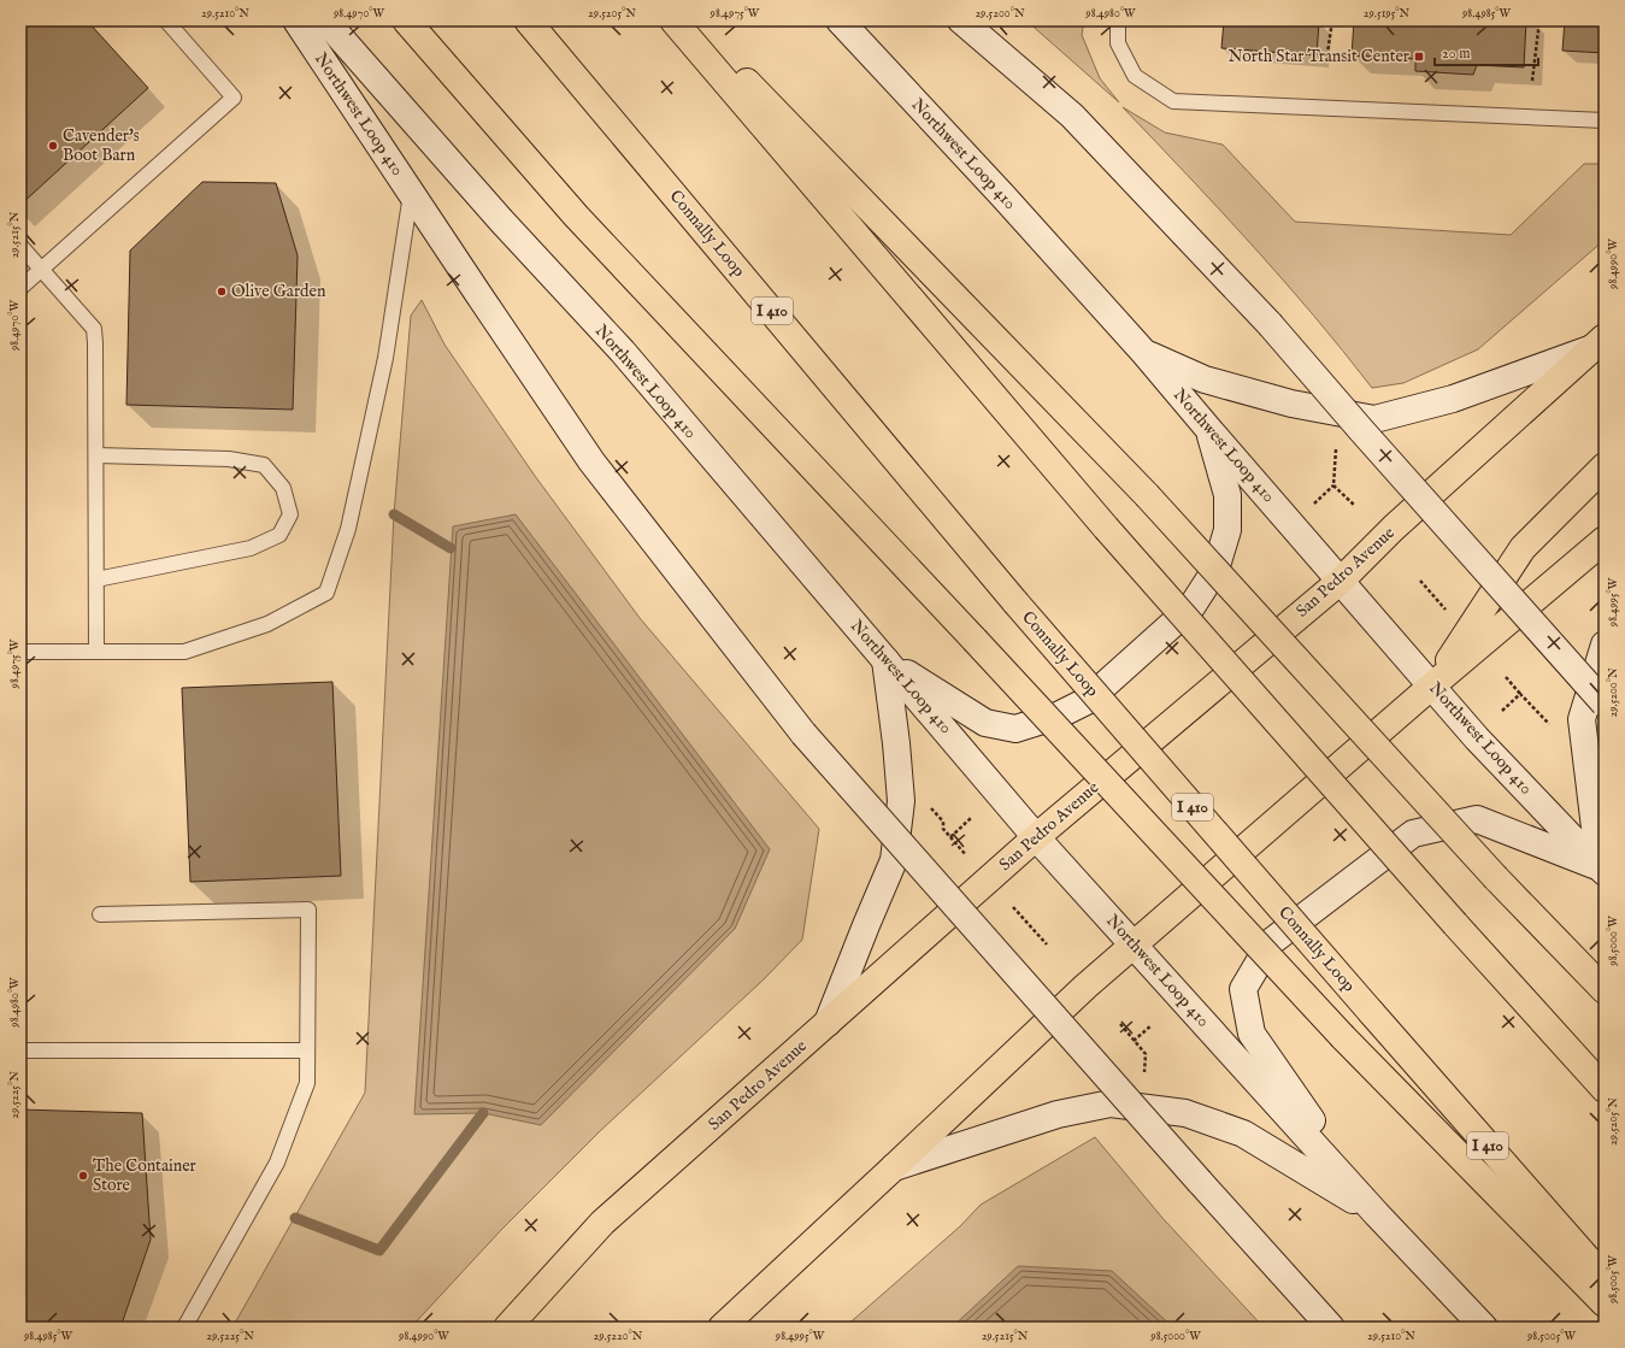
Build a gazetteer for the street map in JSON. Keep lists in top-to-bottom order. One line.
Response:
{"streets":{"main road":["Northwest Loop 410","Connally Loop","I 410","San Pedro Avenue"]},"crossings":[["Northwest Loop 410","San Pedro Avenue"]],"places":{"transit":["North Star Transit Center"],"other":["Cavender's Boot Barn","Olive Garden","The Container Store"]},"scale_bar":"20 m","coordinates":["29.5210°N","98.4970°W","29.5205°N","98.4975°W","29.5200°N","98.4980°W","29.5195°N","98.4985°W","29.5215°N","98.4990°W","98.4995°W","98.5000°W","29.5225°N","98.5005°W","29.5220°N"]}
